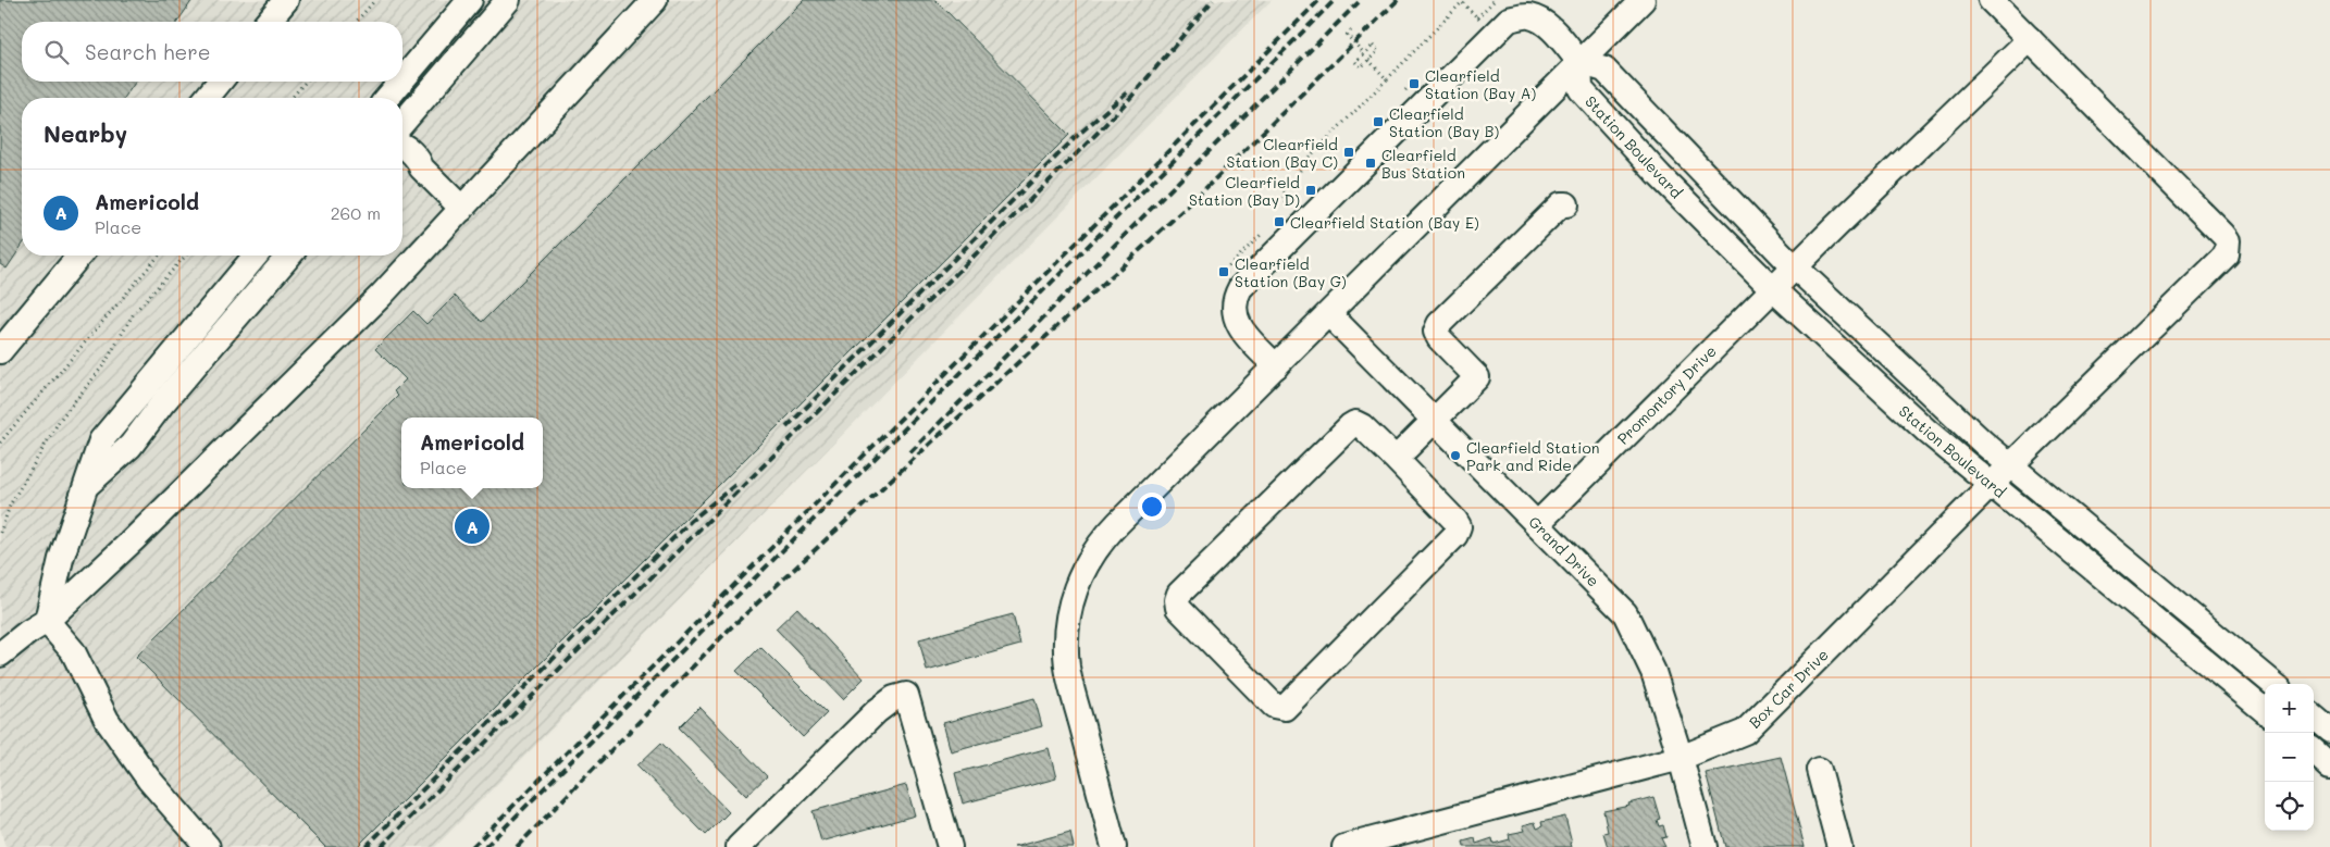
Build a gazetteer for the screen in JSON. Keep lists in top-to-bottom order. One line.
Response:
{"streets":{"street":["Station Boulevard","Promontory Drive","Grand Drive","Box Car Drive"]},"crossings":[["Station Boulevard","Promontory Drive"],["Station Boulevard","Box Car Drive"],["Promontory Drive","Grand Drive"],["Promontory Drive","Box Car Drive"],["Grand Drive","Box Car Drive"]],"places":{"transit":["Clearfield Station (Bay A)","Clearfield Station (Bay B)","Clearfield Station (Bay C)","Clearfield Bus Station","Clearfield Station (Bay D)","Clearfield Station (Bay E)","Clearfield Station (Bay G)"],"other":["Clearfield Station Park and Ride"]},"page":{"search":"Search here","heading":"Nearby","list":[{"mark":"A","name":"Americold","note":"Place","value":"260 m"}],"popup":["Americold","Place"],"pins":"A","map_buttons":["+","−"]}}
